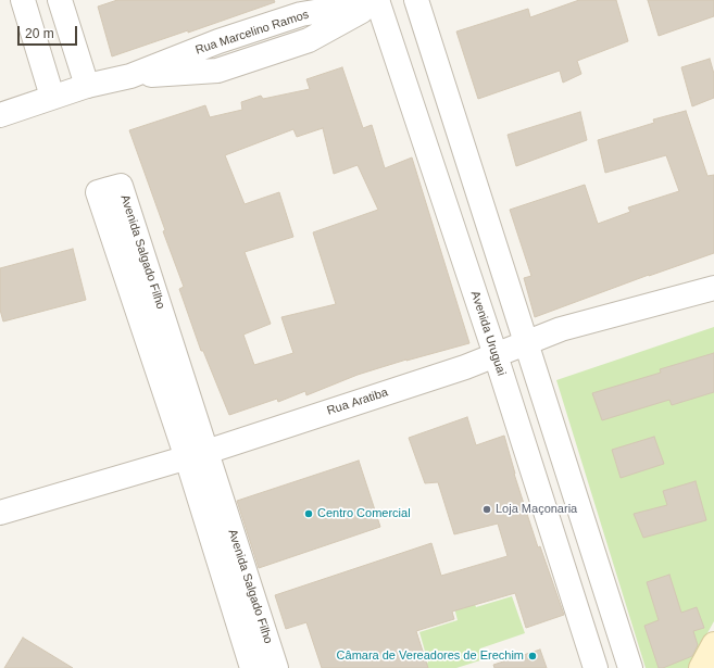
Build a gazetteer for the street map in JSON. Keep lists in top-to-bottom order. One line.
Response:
{"streets":{"street":["Rua Marcelino Ramos","Avenida Salgado Filho","Avenida Uruguai","Rua Aratiba"]},"crossings":[["Rua Marcelino Ramos","Avenida Uruguai"],["Avenida Salgado Filho","Rua Aratiba"],["Avenida Uruguai","Rua Aratiba"]],"places":["Loja Maçonaria","Centro Comercial","Câmara de Vereadores de Erechim"],"scale_bar":"20 m"}
